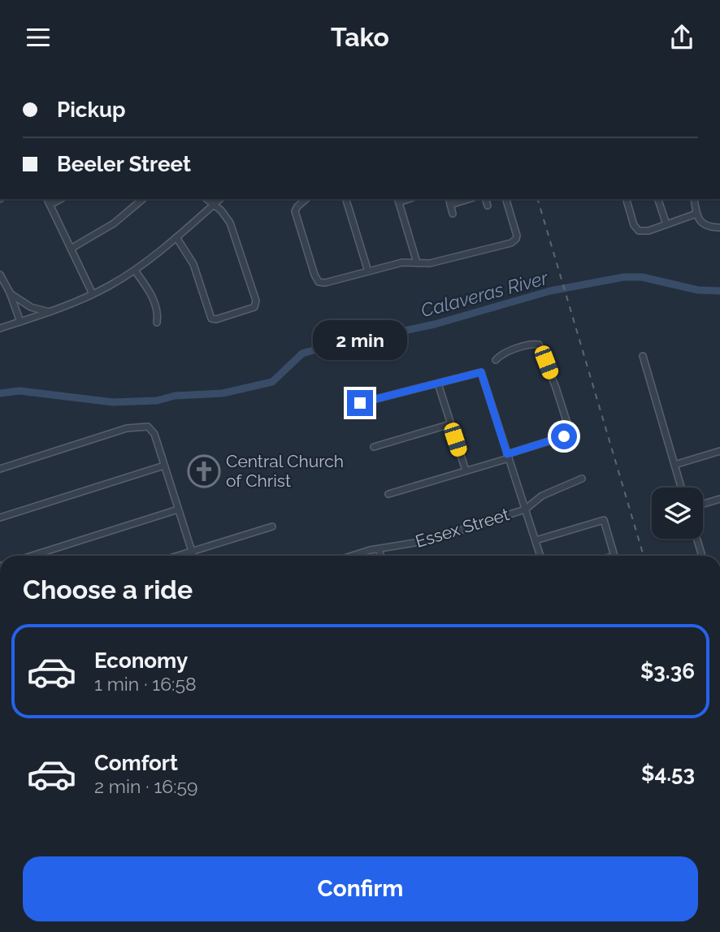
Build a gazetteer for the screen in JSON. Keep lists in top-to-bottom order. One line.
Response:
{"streets":{"street":["Essex Street"]},"water":["Calaveras River"],"places":{"church":["Central Church of Christ"]},"page":{"header":"Tako","banner":["Pickup","Beeler Street"],"bubble":"2 min","heading":"Choose a ride","list":[{"name":"Economy","note":"1 min · 16:58","value":"$3.36"},{"name":"Comfort","note":"2 min · 16:59","value":"$4.53"}],"buttons":"Confirm"}}
